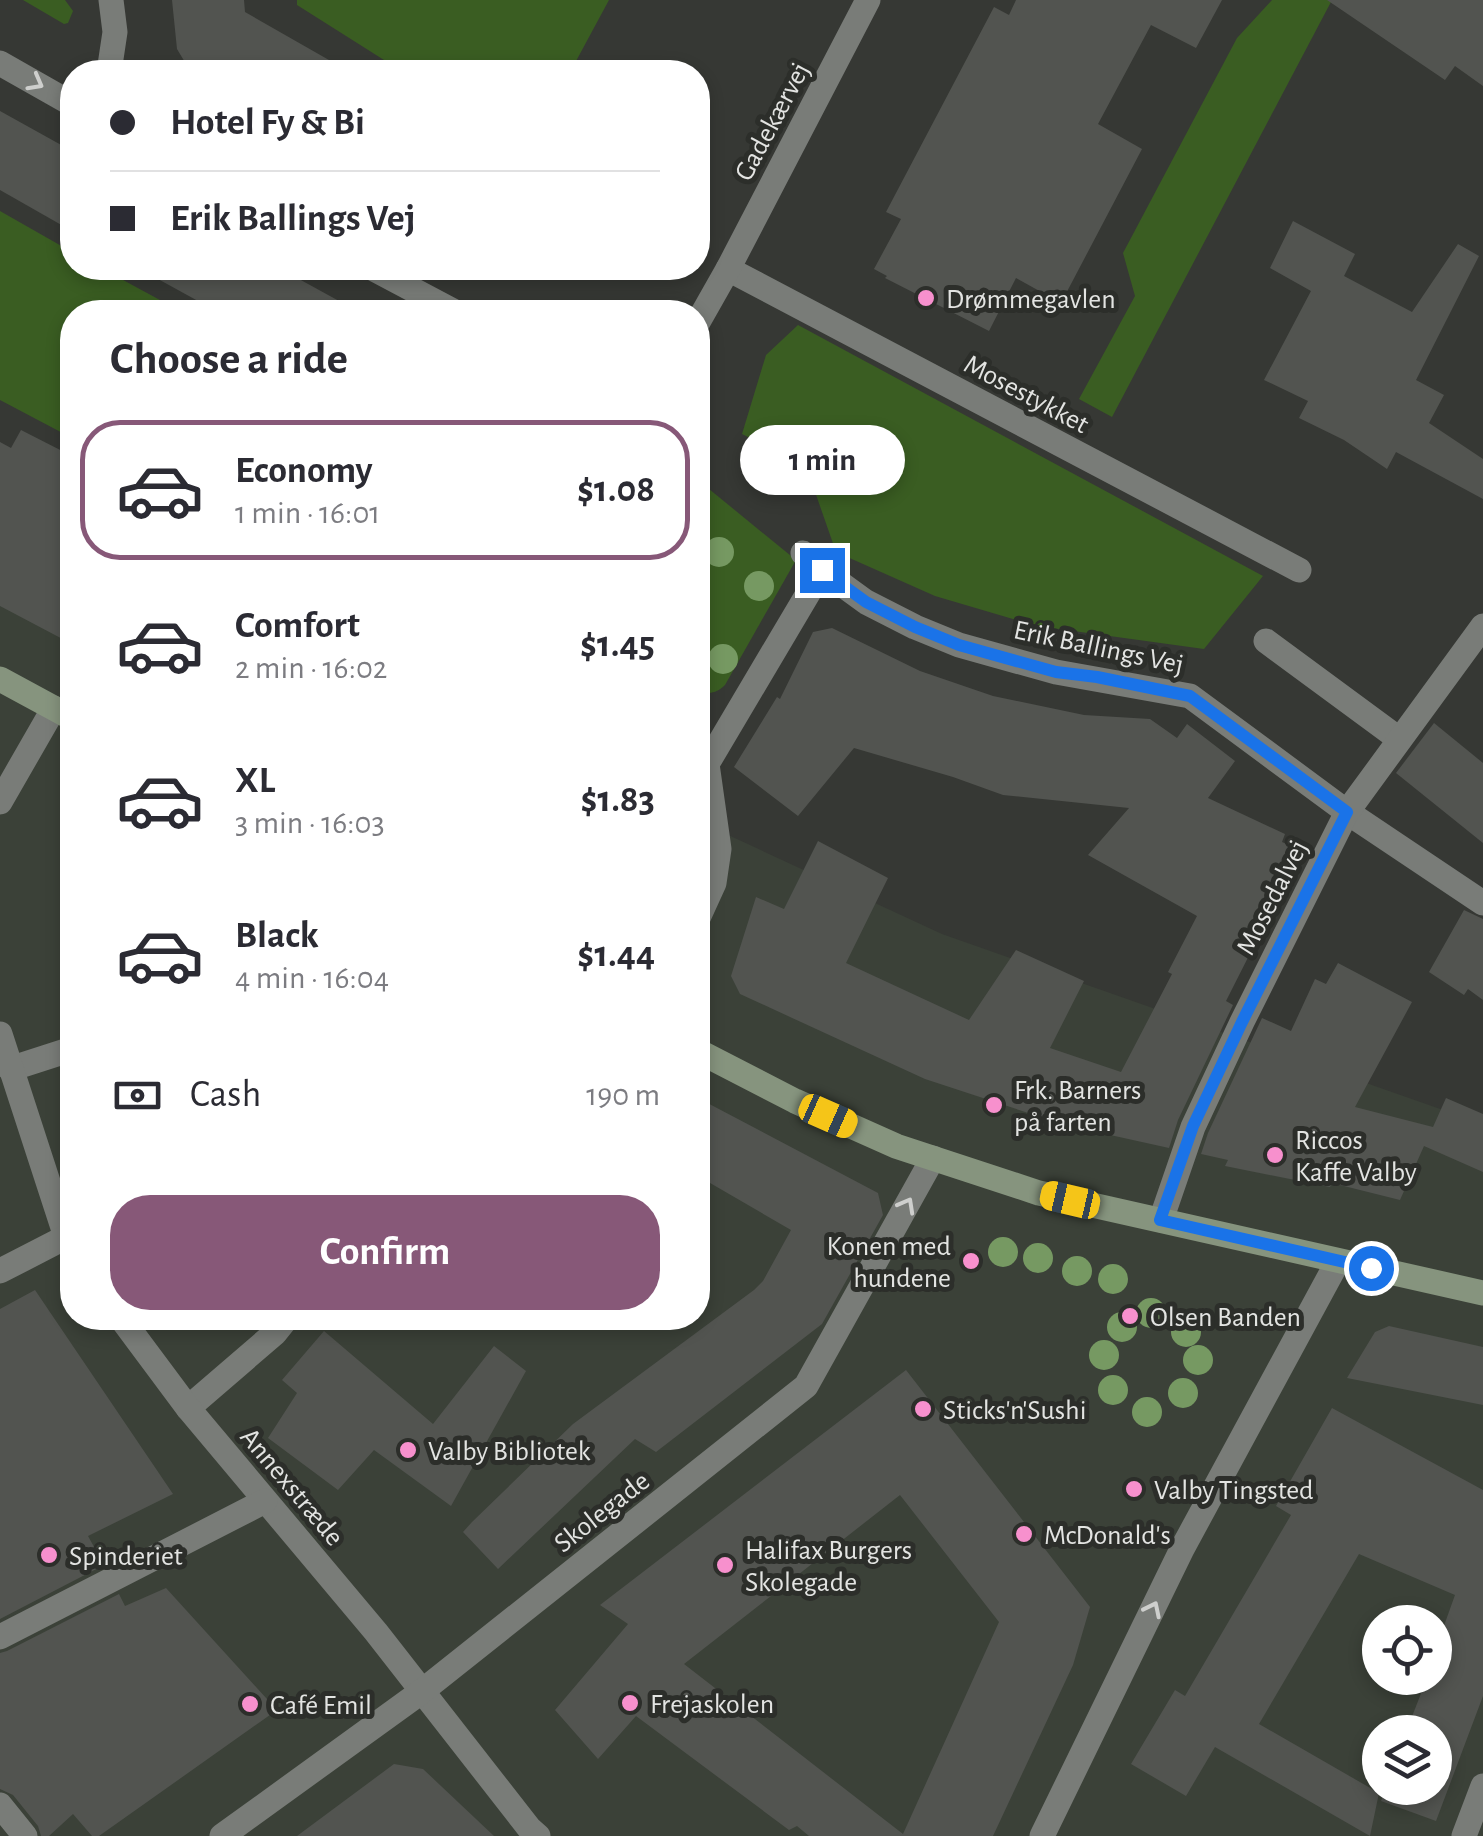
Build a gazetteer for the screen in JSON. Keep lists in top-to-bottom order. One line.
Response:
{"streets":{"street":["Gadekærvej","Mosestykket","Erik Ballings Vej","Mosedalvej","Annexstræde","Skolegade"]},"crossings":[["Gadekærvej","Mosestykket"],["Erik Ballings Vej","Mosedalvej"],["Annexstræde","Skolegade"]],"one_way":["Skolegade"],"places":["Drømmegavlen","Frk. Barners på farten","Riccos Kaffe Valby","Konen med hundene","Olsen Banden","Sticks'n'Sushi","Valby Bibliotek","Valby Tingsted","McDonald's","Spinderiet","Halifax Burgers Skolegade","Frejaskolen","Café Emil"],"page":{"banner":["Hotel Fy & Bi","Erik Ballings Vej"],"heading":"Choose a ride","list":[{"name":"Economy","note":"1 min · 16:01","value":"$1.08"},{"name":"Comfort","note":"2 min · 16:02","value":"$1.45"},{"name":"XL","note":"3 min · 16:03","value":"$1.83"},{"name":"Black","note":"4 min · 16:04","value":"$1.44"}],"bubble":"1 min","pay":["Cash","190 m"],"buttons":"Confirm"}}
